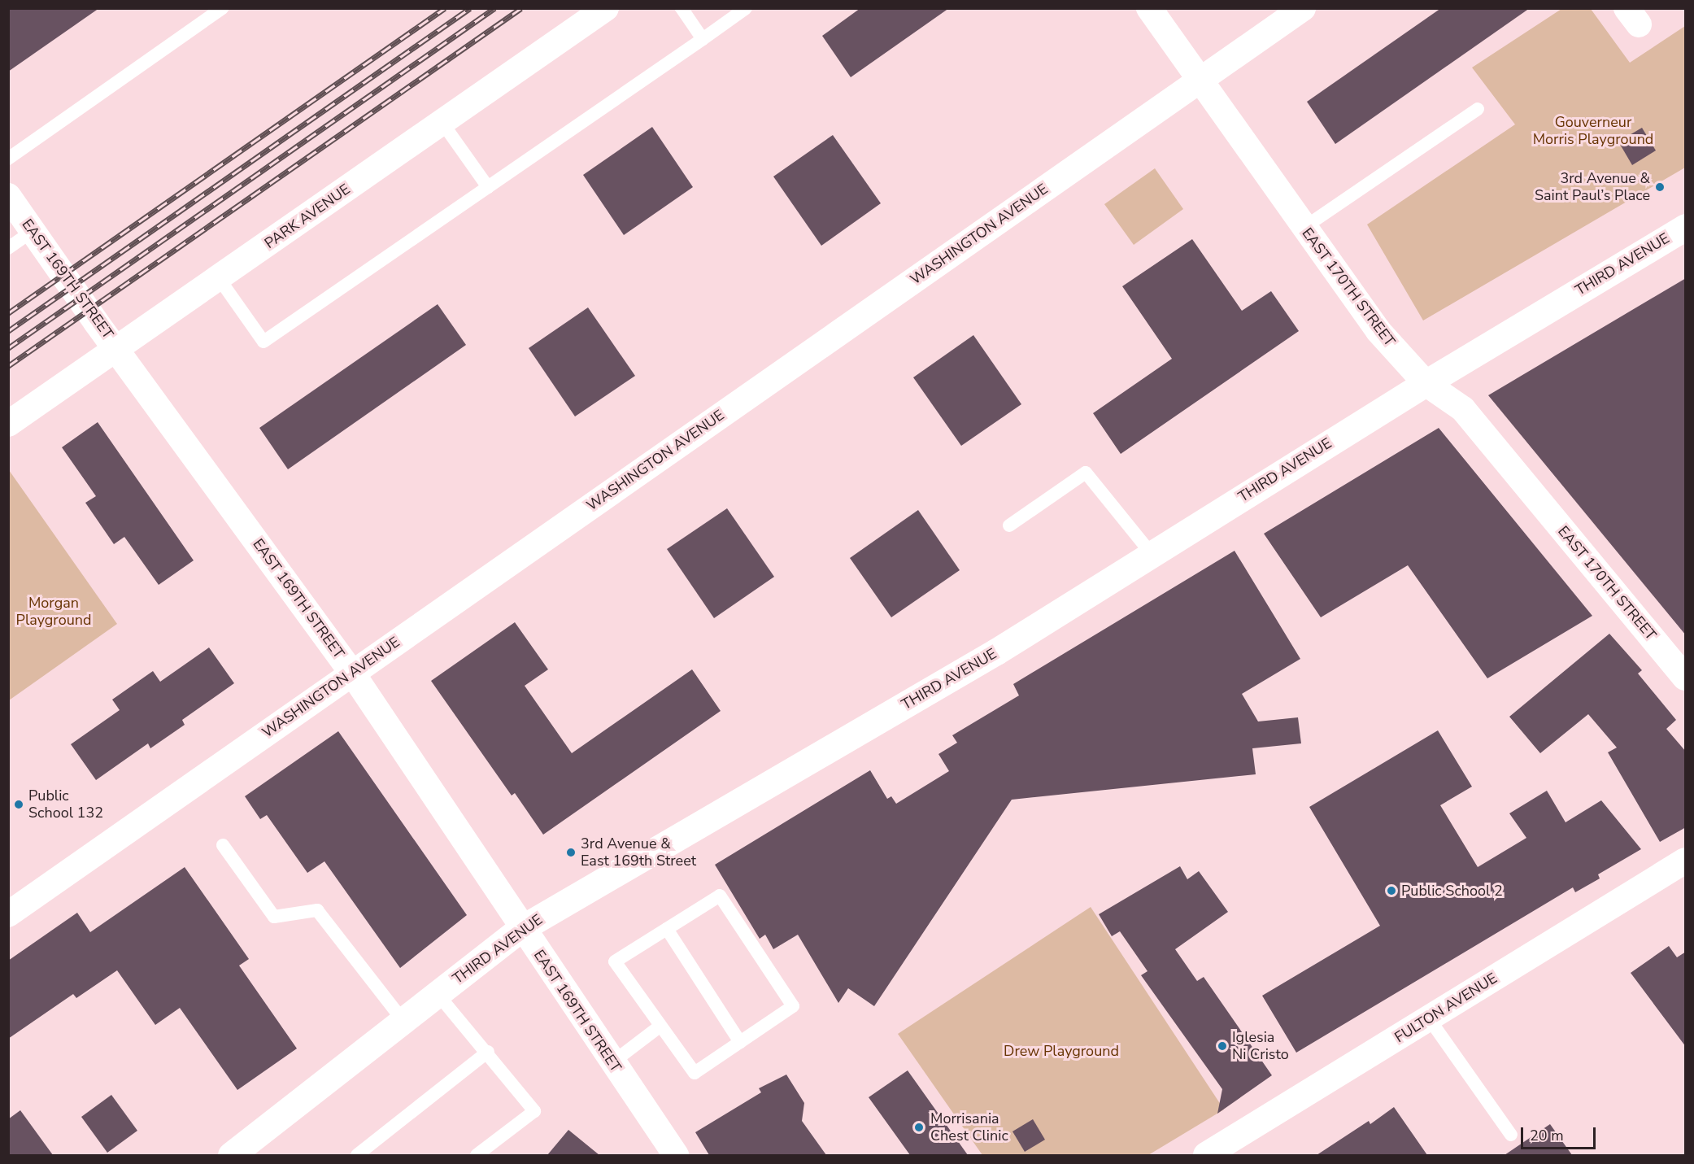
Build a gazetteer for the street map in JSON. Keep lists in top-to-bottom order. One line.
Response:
{"streets":{"main road":["THIRD AVENUE"],"street":["PARK AVENUE","WASHINGTON AVENUE","EAST 169TH STREET","EAST 170TH STREET","FULTON AVENUE"]},"crossings":[["PARK AVENUE","EAST 169TH STREET"],["WASHINGTON AVENUE","EAST 169TH STREET"],["WASHINGTON AVENUE","EAST 170TH STREET"],["THIRD AVENUE","EAST 169TH STREET"],["THIRD AVENUE","EAST 170TH STREET"]],"parks":["Gouverneur Morris Playground","Morgan Playground","Drew Playground"],"places":["3rd Avenue & Saint Paul’s Place","Public School 132","3rd Avenue & East 169th Street","Public School 2","Iglesia Ni Cristo","Morrisania Chest Clinic"],"scale_bar":"20 m"}
